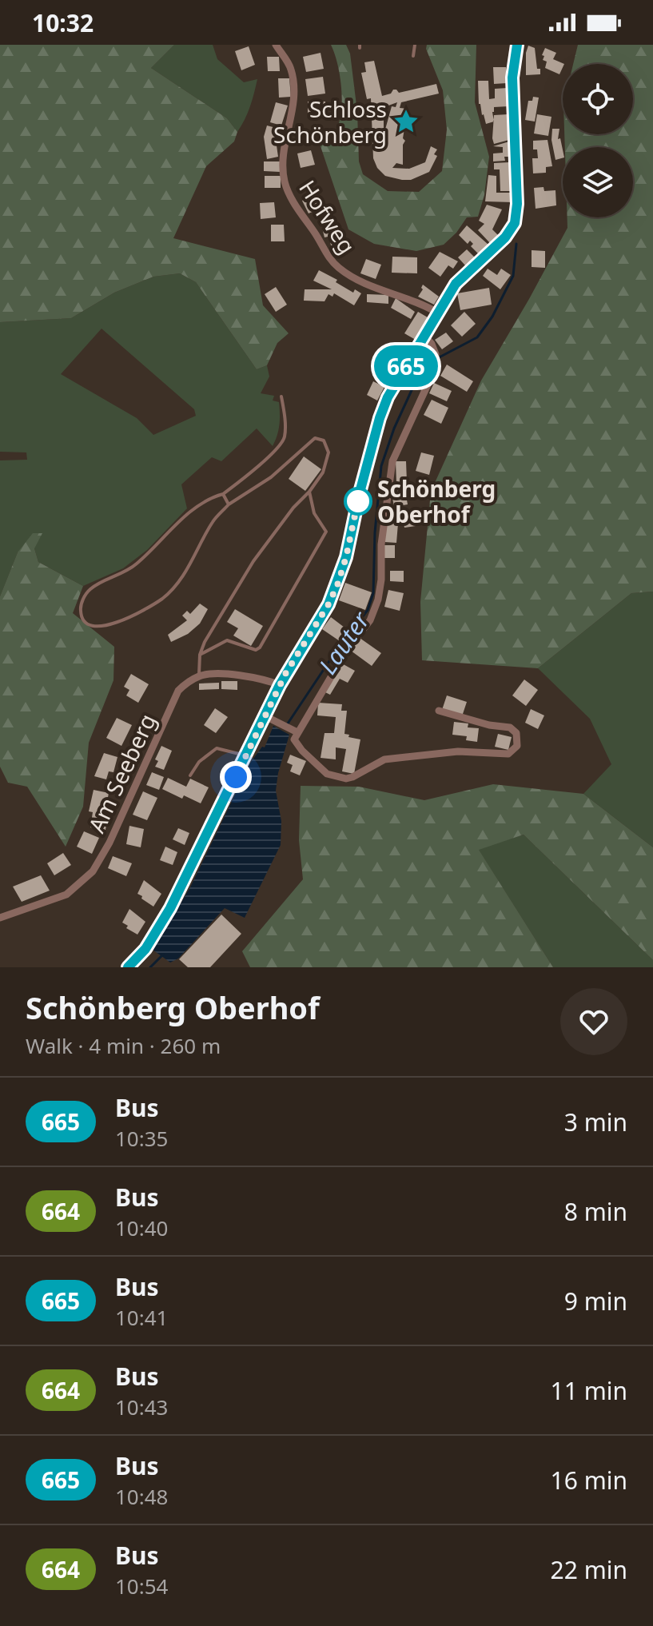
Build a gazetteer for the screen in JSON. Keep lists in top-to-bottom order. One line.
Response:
{"streets":{"street":["Hofweg","Am Seeberg"]},"water":["Lauter"],"places":{"place":["Schloss Schönberg"],"other":["Schönberg Oberhof"]},"lines":["bus line 665"],"page":{"status":"10:32","on_map":"665","heading":["Schönberg Oberhof","Walk · 4 min · 260 m"],"list":[{"mark":"665","name":"Bus","note":"10:35","value":"3 min"},{"mark":"664","name":"Bus","note":"10:40","value":"8 min"},{"mark":"665","name":"Bus","note":"10:41","value":"9 min"},{"mark":"664","name":"Bus","note":"10:43","value":"11 min"},{"mark":"665","name":"Bus","note":"10:48","value":"16 min"},{"mark":"664","name":"Bus","note":"10:54","value":"22 min"}]}}
